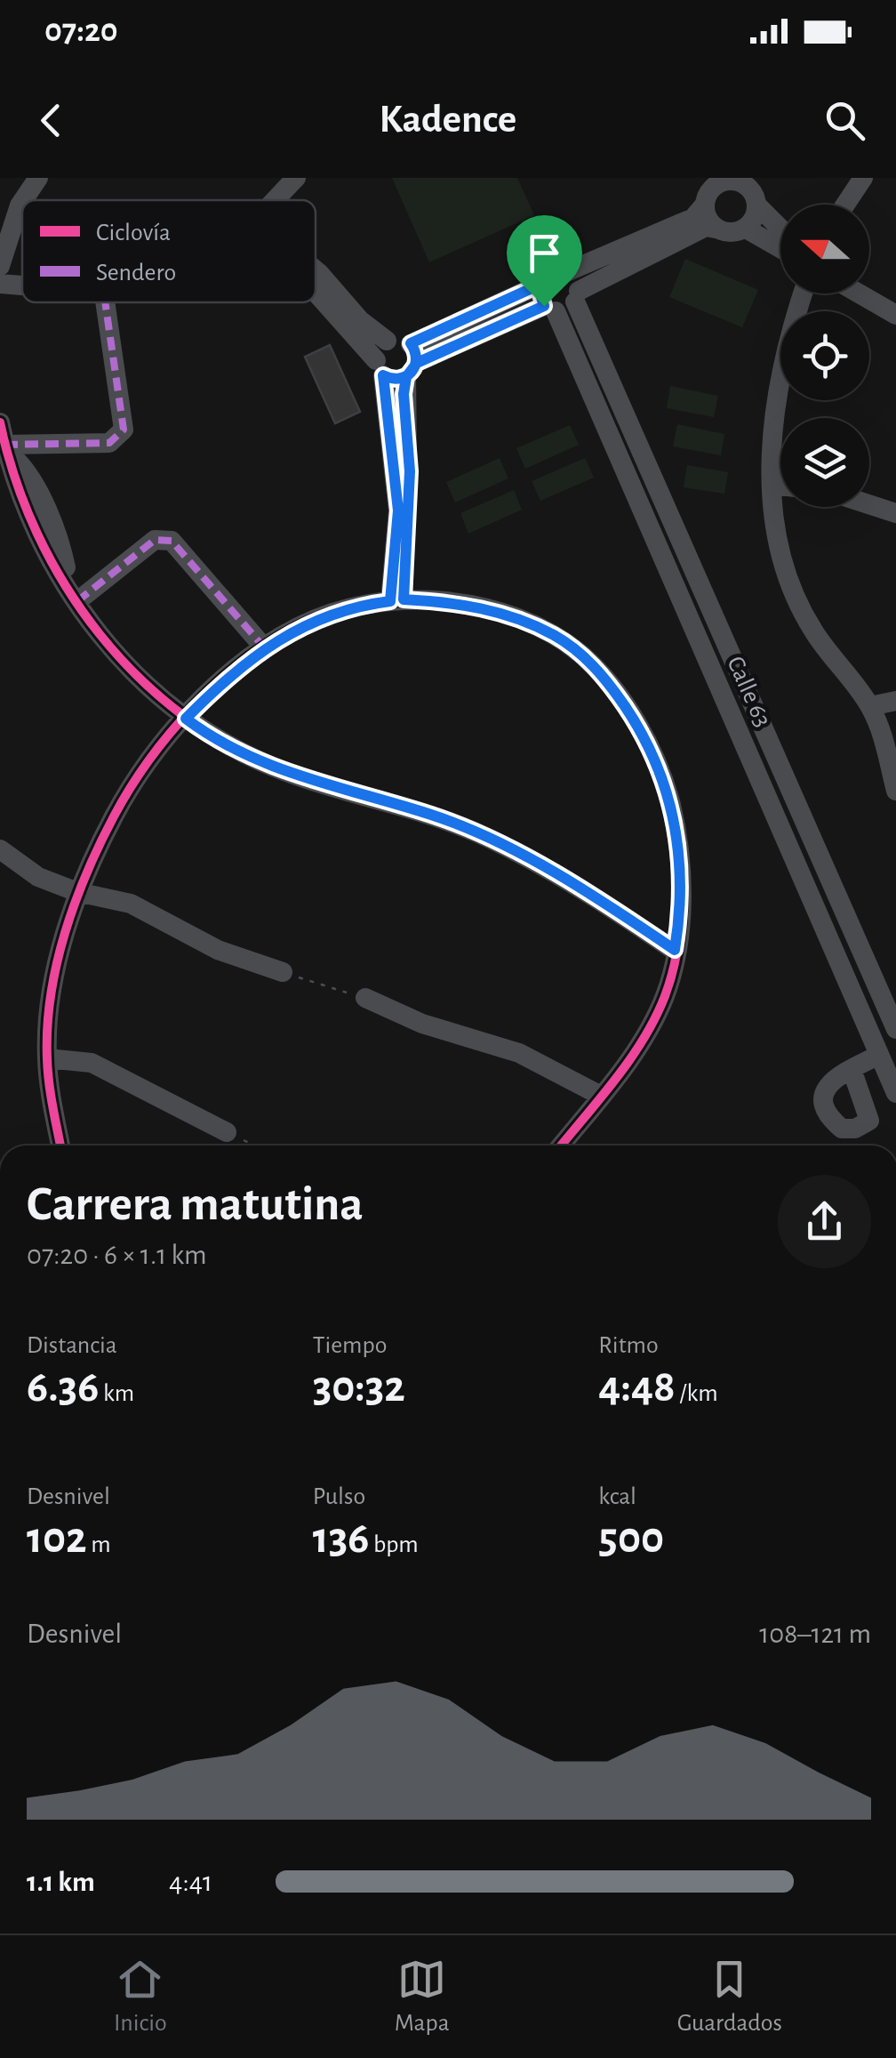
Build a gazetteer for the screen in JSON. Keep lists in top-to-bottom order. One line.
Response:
{"streets":{"street":["Calle 63"]},"legend":["Ciclovía","Sendero"],"north":"left","page":{"status":"07:20","header":"Kadence","heading":["Carrera matutina","07:20 · 6 × 1.1 km"],"stats":[["Distancia","6.36 km"],["Tiempo","30:32"],["Ritmo","4:48 /km"],["Desnivel","102 m"],["Pulso","136 bpm"],["kcal","500"]],"chart":["Desnivel","108–121 m"],"list":[{"name":"1.1 km","note":"4:41"}],"tabs":["Inicio","Mapa","Guardados"]}}
